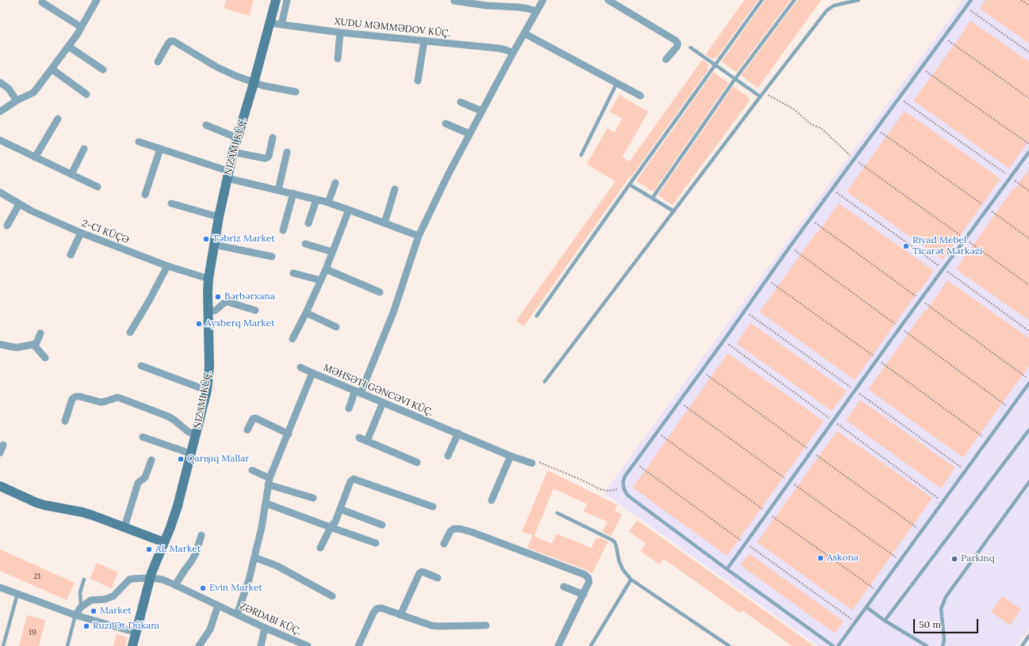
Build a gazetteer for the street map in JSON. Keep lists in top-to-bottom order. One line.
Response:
{"streets":{"street":["XUDU MƏMMƏDOV KÜÇ.","NIZAMI KÜÇ.","2-CI KÜÇƏ","MƏHSƏTI GƏNCƏVI KÜÇ.","ZƏRDABI KÜÇ."]},"crossings":[["XUDU MƏMMƏDOV KÜÇ.","NIZAMI KÜÇ."],["NIZAMI KÜÇ.","2-CI KÜÇƏ"],["NIZAMI KÜÇ.","ZƏRDABI KÜÇ."],["MƏHSƏTI GƏNCƏVI KÜÇ.","ZƏRDABI KÜÇ."]],"places":["Təbriz Market","Riyad Mebel Ticarət Mərkəzi","Bərbərxana","Aysberq Market","Qarışıq Mallar","AL Market","Askona","Parkinq","Evin Market","Market","Ruzi Ət Dükanı"],"house_numbers":["21","19"],"scale_bar":"50 m"}
